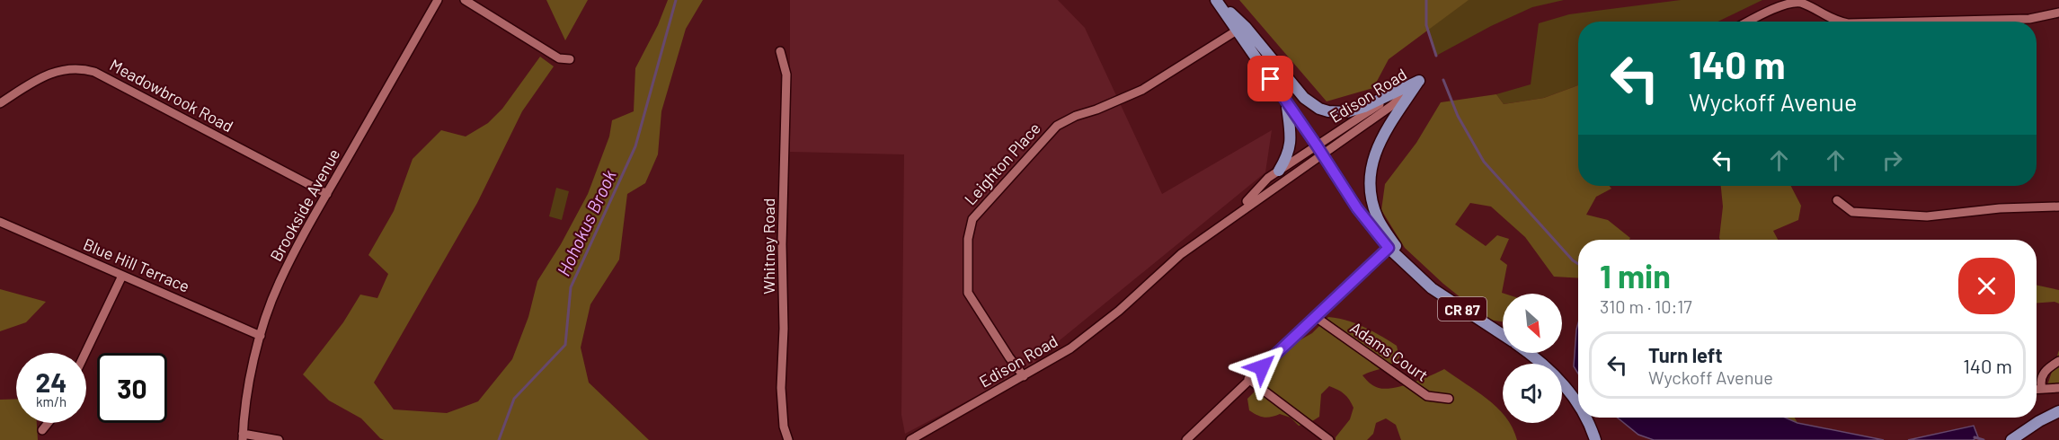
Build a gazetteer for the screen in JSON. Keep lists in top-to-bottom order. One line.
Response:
{"streets":{"main road":["CR 87"],"street":["Meadowbrook Road","Edison Road","Leighton Place","Brookside Avenue","Whitney Road","Blue Hill Terrace","Adams Court"]},"crossings":[["Meadowbrook Road","Brookside Avenue"],["Edison Road","Leighton Place"],["Edison Road","CR 87"],["Leighton Place","CR 87"],["Brookside Avenue","Blue Hill Terrace"]],"water":["Hohokus Brook"],"north":"bottom right","page":{"turn":["140 m","Wyckoff Avenue"],"heading":["1 min","310 m · 10:17"],"list":[{"name":"Turn left","note":"Wyckoff Avenue","value":"140 m"}],"speed":"24 km/h","limit":"30"}}
